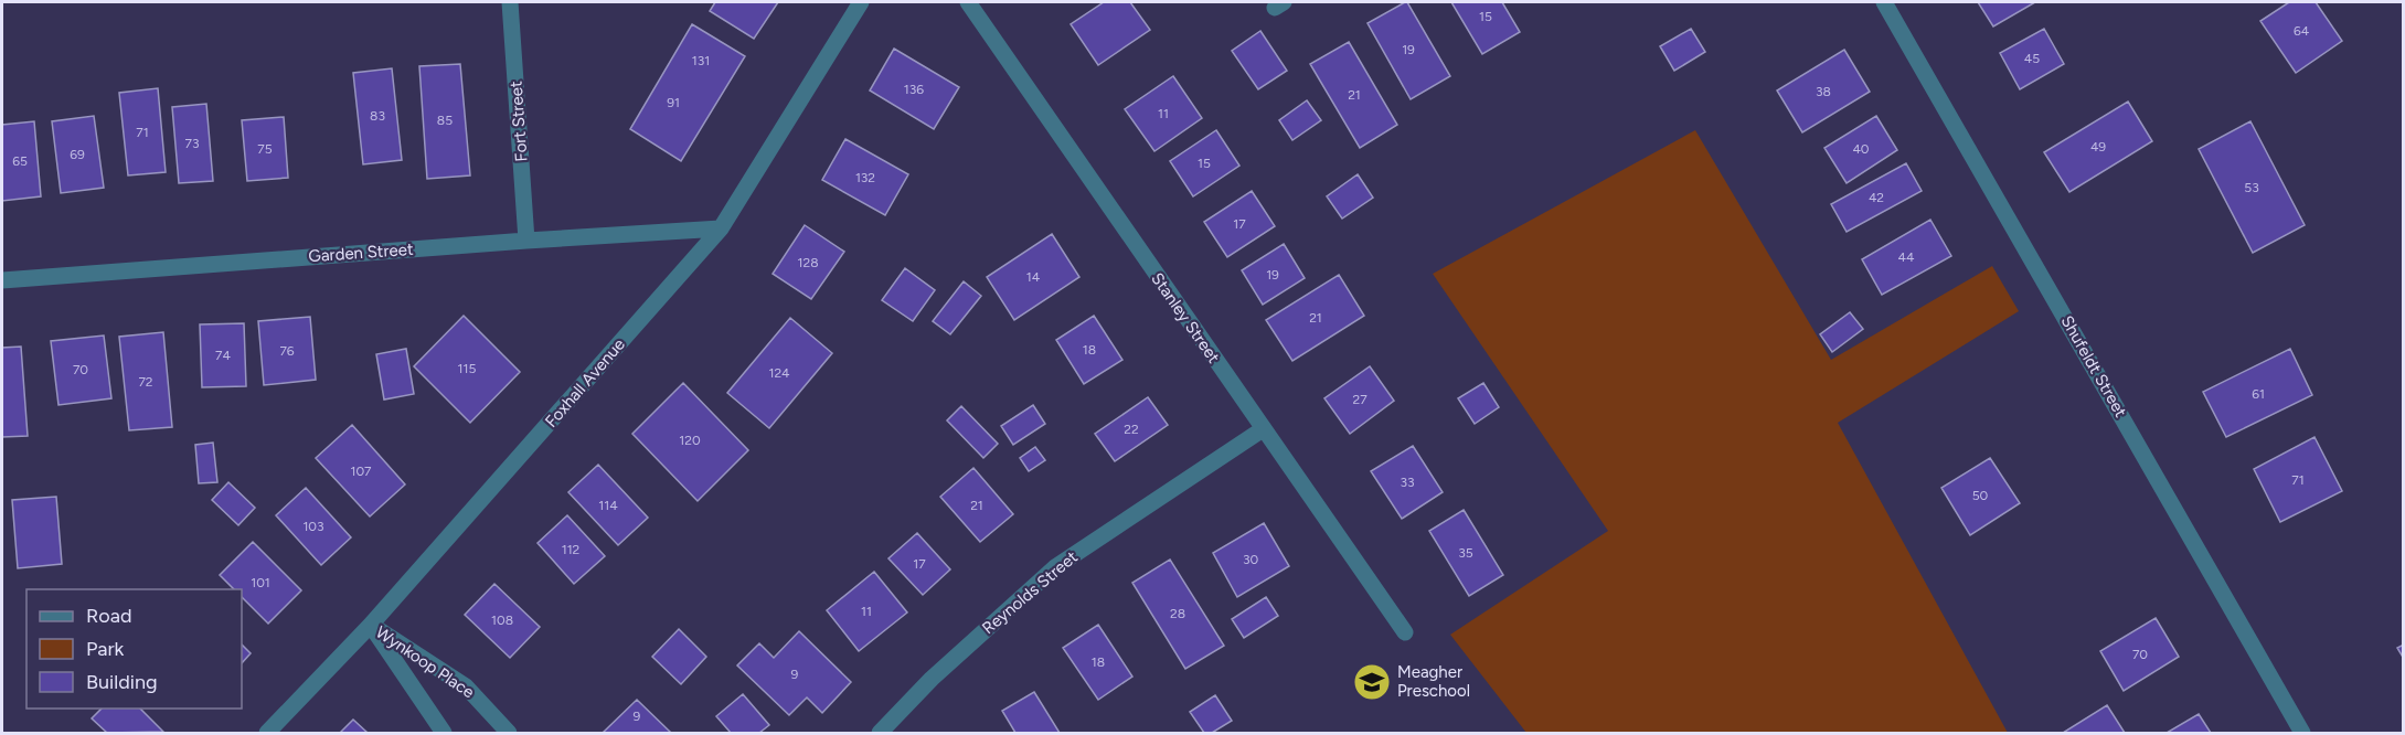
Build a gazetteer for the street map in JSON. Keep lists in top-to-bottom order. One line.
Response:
{"streets":{"street":["Fort Street","Garden Street","Stanley Street","Shufeldt Street","Foxhall Avenue","Reynolds Street","Wynkoop Place"]},"crossings":[["Fort Street","Garden Street"],["Garden Street","Foxhall Avenue"],["Stanley Street","Reynolds Street"],["Foxhall Avenue","Wynkoop Place"]],"places":{"school or university":["Meagher Preschool"]},"house_numbers":["15","64","19","45","131","136","38","21","91","11","83","85","71","73","49","75","40","69","65","15","132","53","42","17","44","128","19","14","21","18","76","74","115","70","124","72","61","27","22","120","107","71","33","50","114","21","103","112","35","30","17","101","11","28","108","70","18","9","9"],"legend":["Road","Park","Building"]}
